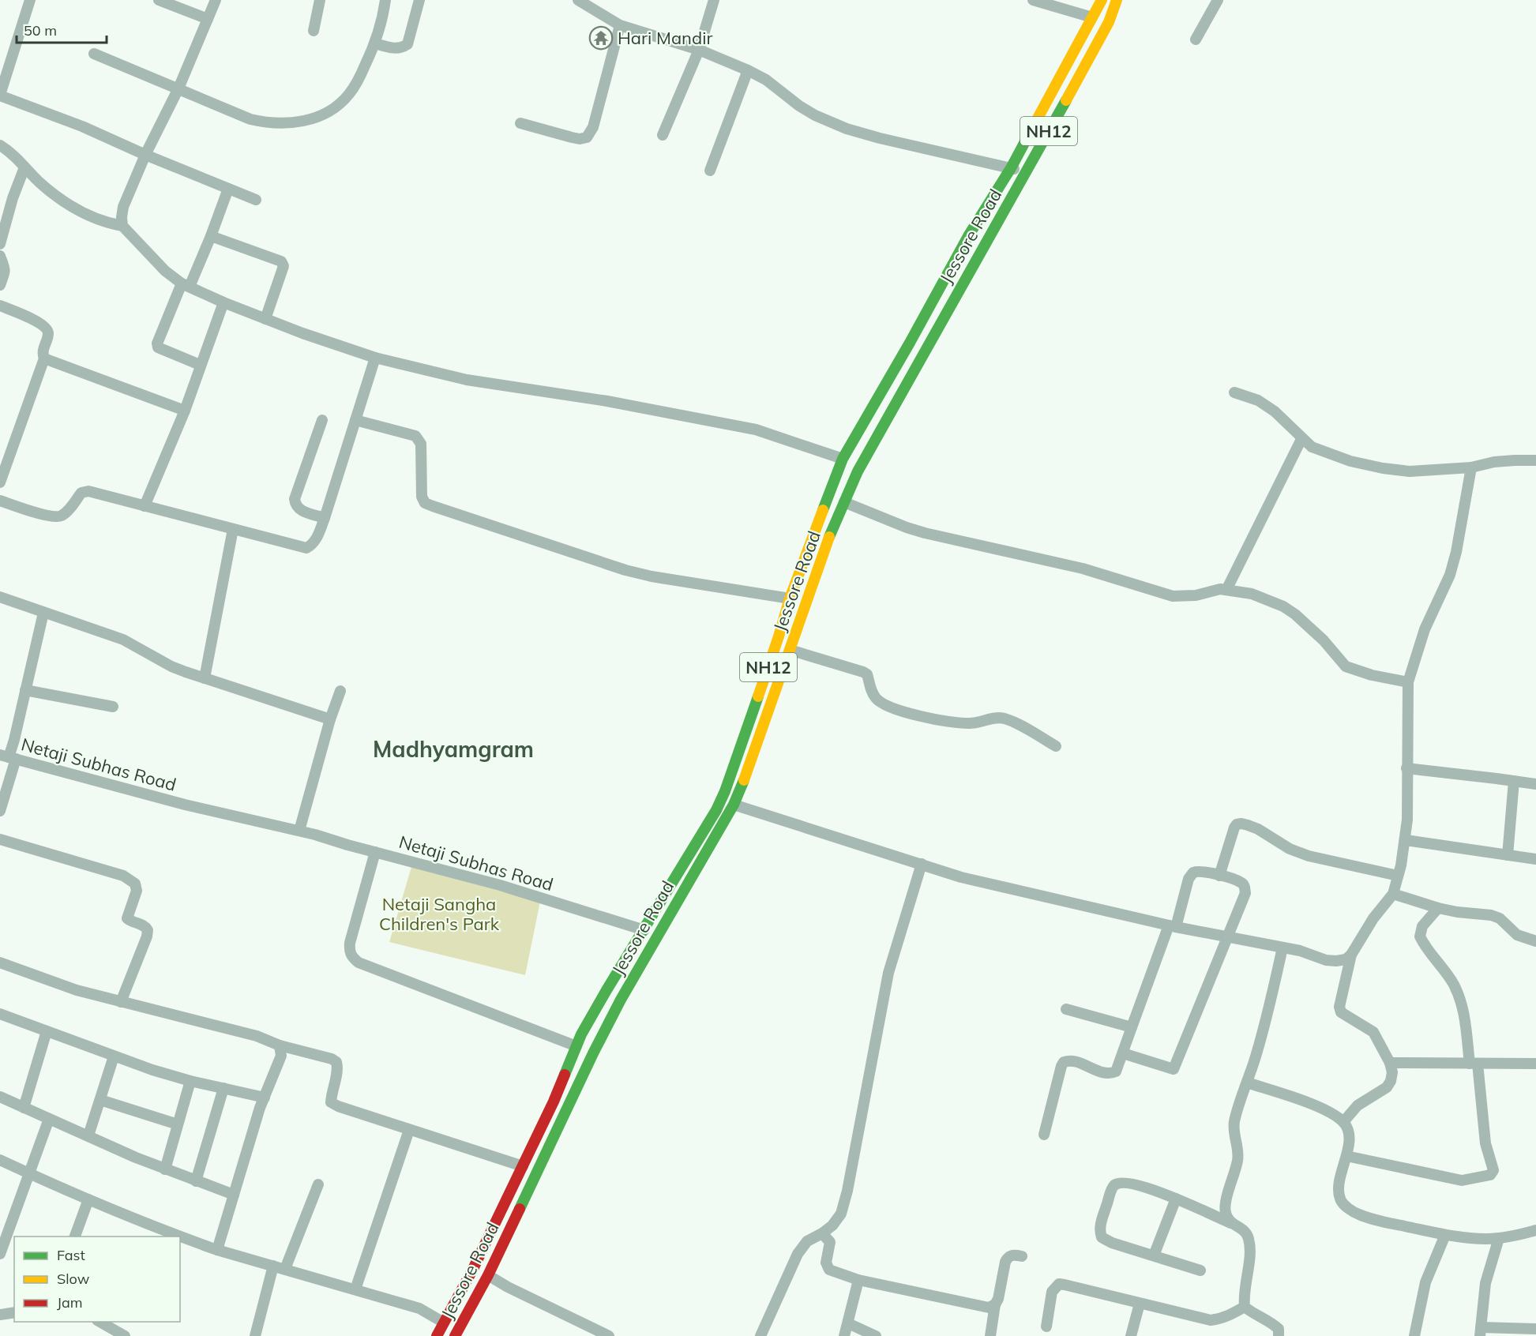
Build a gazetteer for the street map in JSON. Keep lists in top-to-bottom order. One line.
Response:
{"streets":{"highway":["NH12","Jessore Road"],"street":["Netaji Subhas Road"]},"crossings":[["NH12","Netaji Subhas Road"]],"districts":["Madhyamgram"],"parks":["Netaji Sangha Children's Park"],"places":{"temple":["Hari Mandir"]},"legend":["Fast","Slow","Jam"],"scale_bar":"50 m"}
